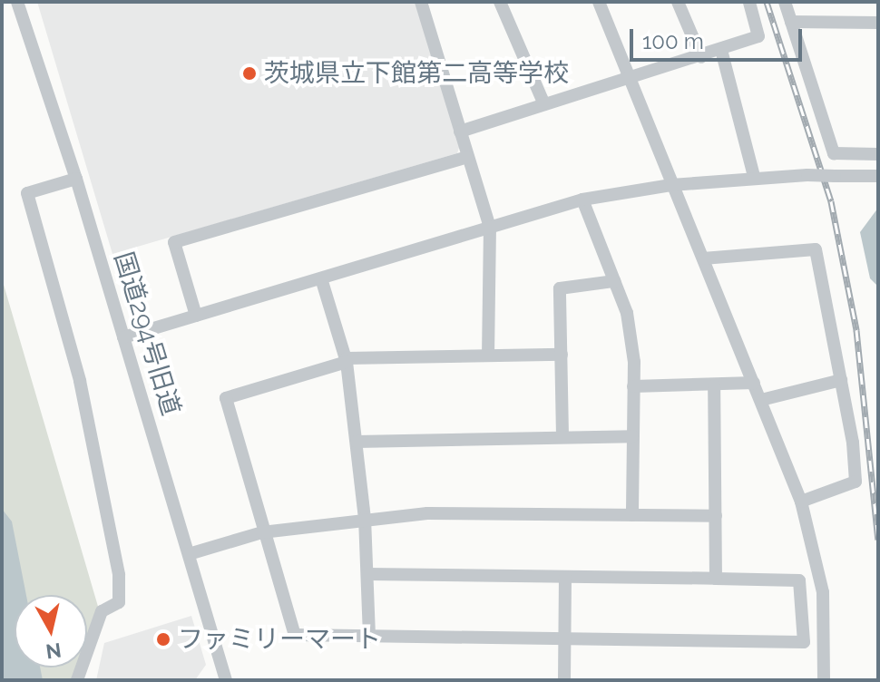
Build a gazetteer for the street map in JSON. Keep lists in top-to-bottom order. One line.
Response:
{"streets":{"street":["国道294号旧道"]},"places":["茨城県立下館第二高等学校","ファミリーマート"],"scale_bar":"100 m","north":"bottom"}
